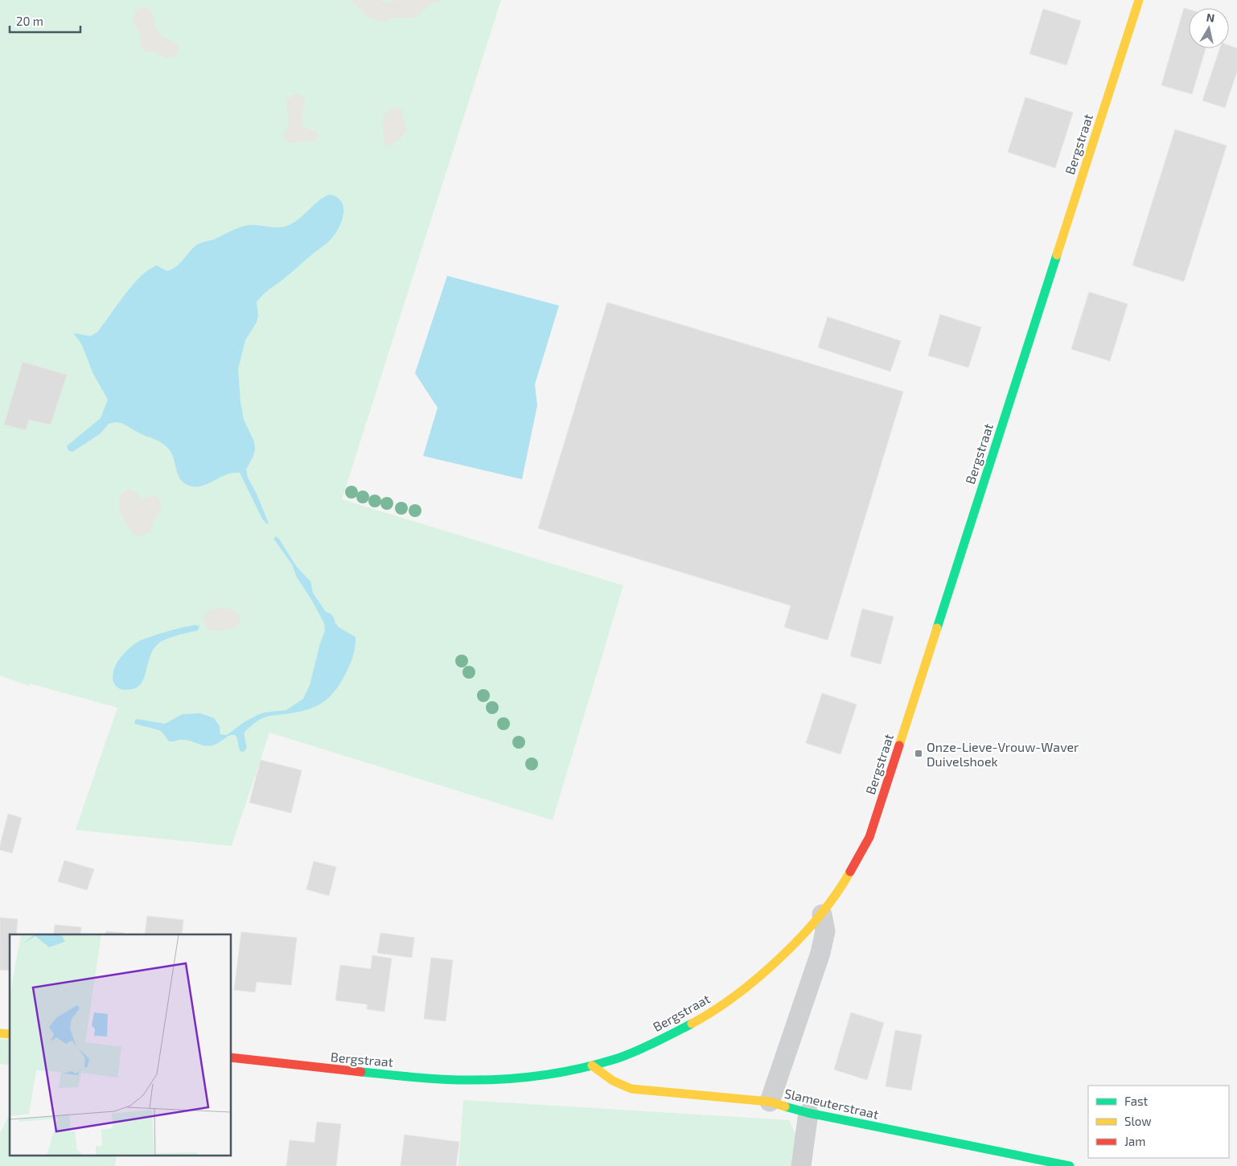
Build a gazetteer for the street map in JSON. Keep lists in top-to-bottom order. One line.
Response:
{"streets":{"street":["Bergstraat","Slameuterstraat"]},"crossings":[["Bergstraat","Slameuterstraat"]],"places":{"transit":["Onze-Lieve-Vrouw-Waver Duivelshoek"]},"legend":["Fast","Slow","Jam"],"scale_bar":"20 m","north":"top"}
